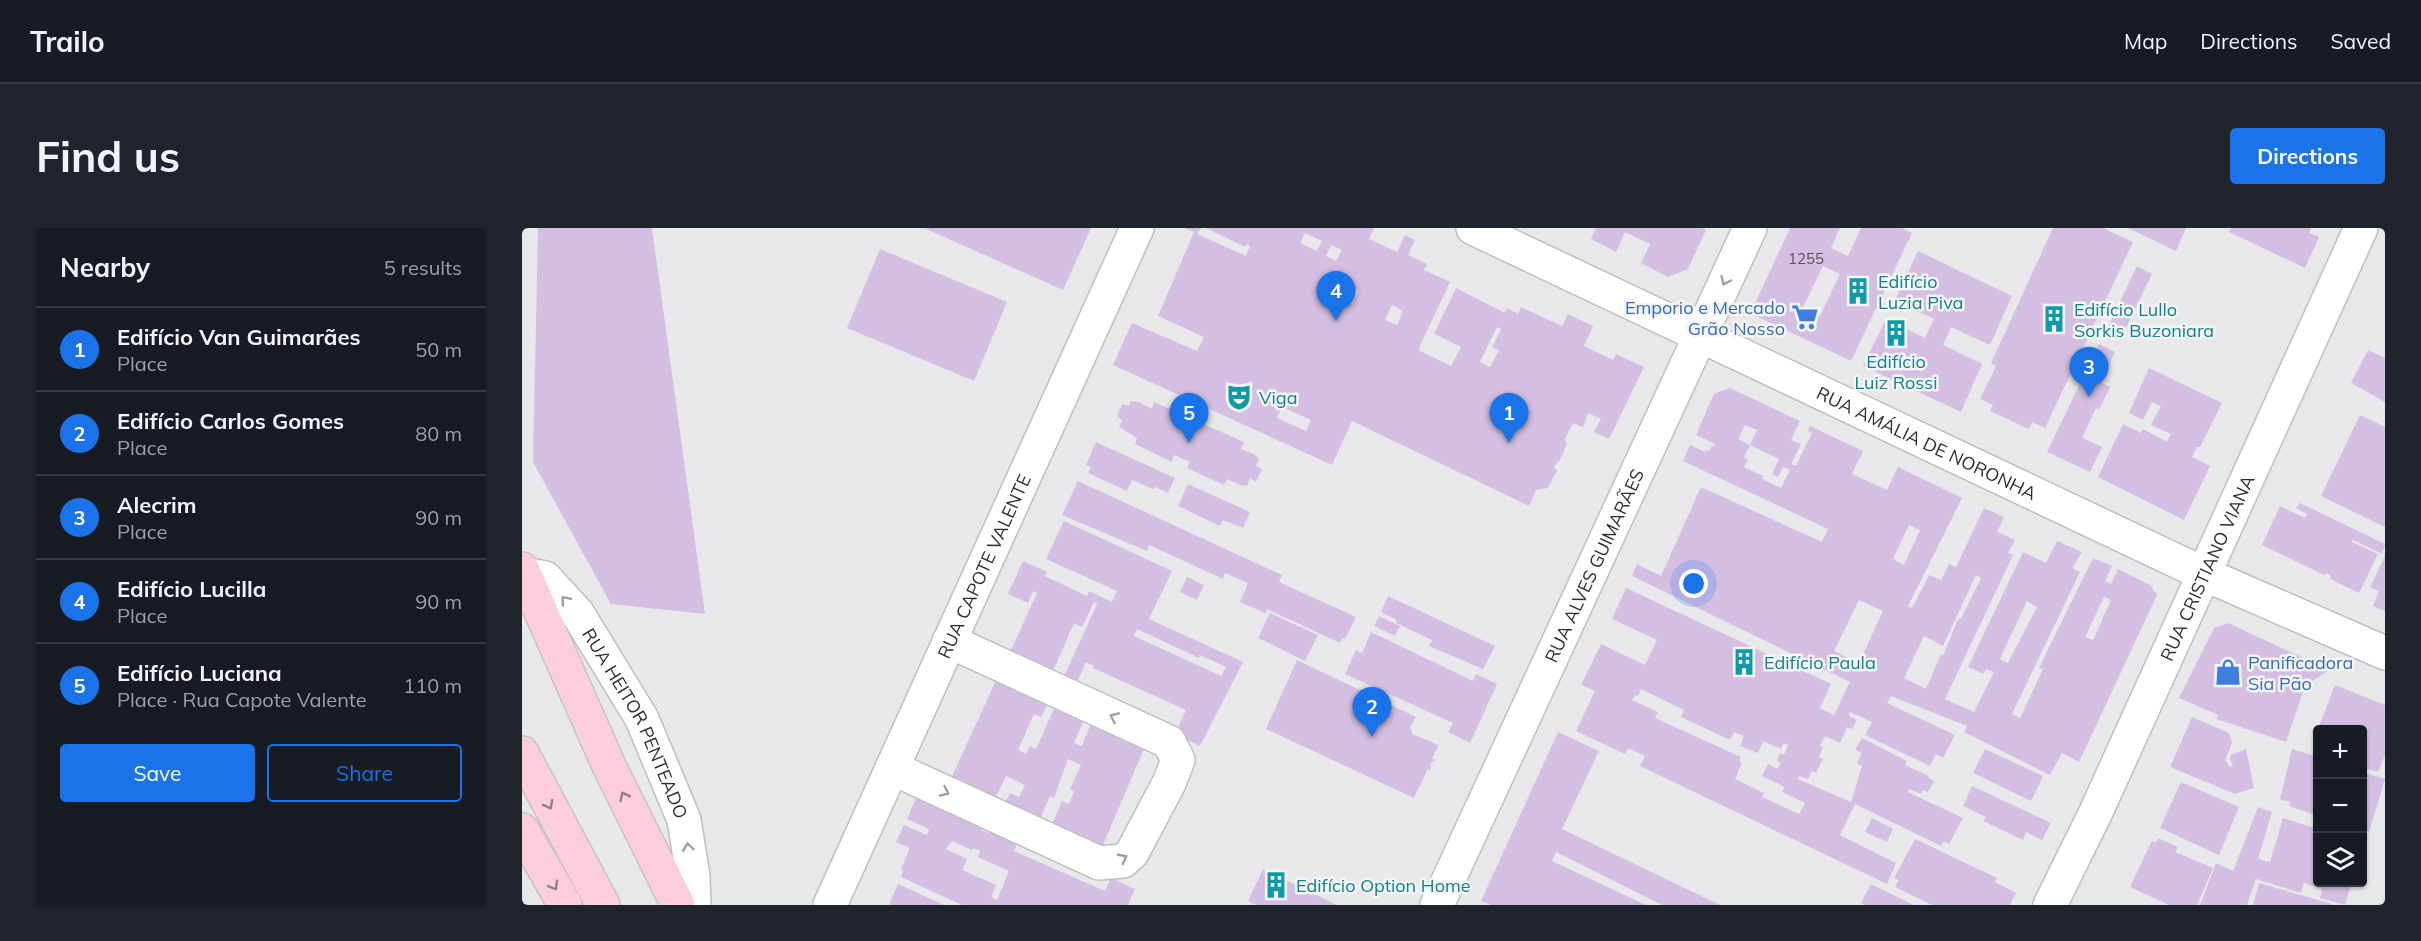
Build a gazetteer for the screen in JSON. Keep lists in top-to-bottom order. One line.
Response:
{"streets":{"main road":["RUA HEITOR PENTEADO"],"street":["RUA AMÁLIA DE NORONHA","RUA CAPOTE VALENTE","RUA ALVES GUIMARÃES","RUA CRISTIANO VIANA"]},"crossings":[["RUA AMÁLIA DE NORONHA","RUA ALVES GUIMARÃES"],["RUA AMÁLIA DE NORONHA","RUA CRISTIANO VIANA"]],"places":{"building":["Edifício Luzia Piva","Edifício Lullo Sorkis Buzoniara","Edifício Luiz Rossi","Edifício Paula","Edifício Option Home"],"supermarket":["Emporio e Mercado Grão Nosso"],"theatre":["Viga"],"shop":["Panificadora Sia Pão"]},"house_numbers":["1255"],"page":{"header":"Trailo","nav":["Map","Directions","Saved"],"buttons":["Directions",["Save","Share"]],"title":"Find us","heading":["Nearby","5 results"],"pins":["4","3","1","5","2"],"list":[{"mark":"1","name":"Edifício Van Guimarães","note":"Place","value":"50 m"},{"mark":"2","name":"Edifício Carlos Gomes","note":"Place","value":"80 m"},{"mark":"3","name":"Alecrim","note":"Place","value":"90 m"},{"mark":"4","name":"Edifício Lucilla","note":"Place","value":"90 m"},{"mark":"5","name":"Edifício Luciana","note":"Place · Rua Capote Valente","value":"110 m"}],"map_buttons":["+","−"]}}
